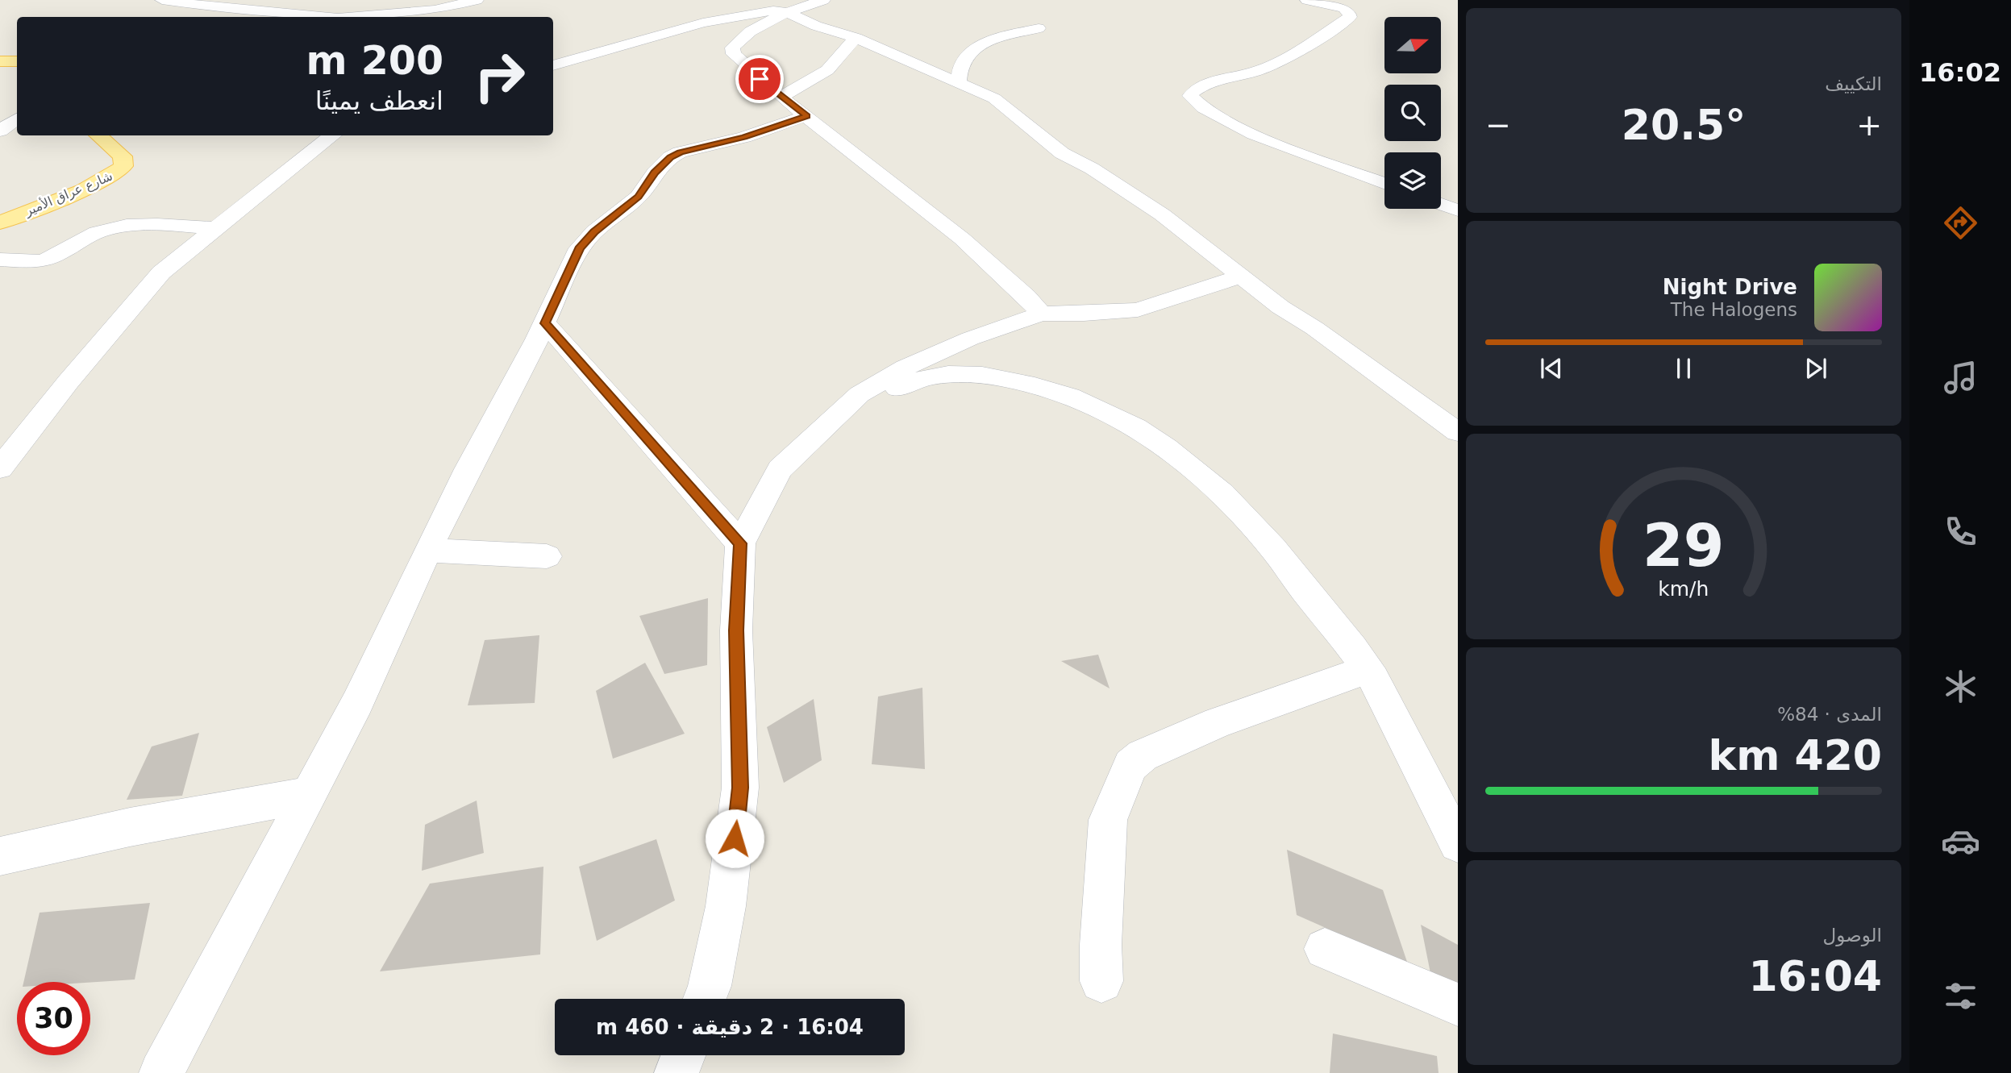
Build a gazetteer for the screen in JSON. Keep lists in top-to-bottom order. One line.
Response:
{"streets":{"main road":["شارع عراق الأمير"]},"north":"right","page":{"tabs":"16:02","tile":["التكييف",["المدى · 84%","420 km"],["الوصول","16:04"]],"turn":["200 m","انعطف يمينًا"],"heat":["−","20.5°","+"],"song":["Night Drive","The Halogens"],"limit":"30","trip":"16:04 · 2 دقيقة · 460 m","gauge":["29","km/h"]}}
